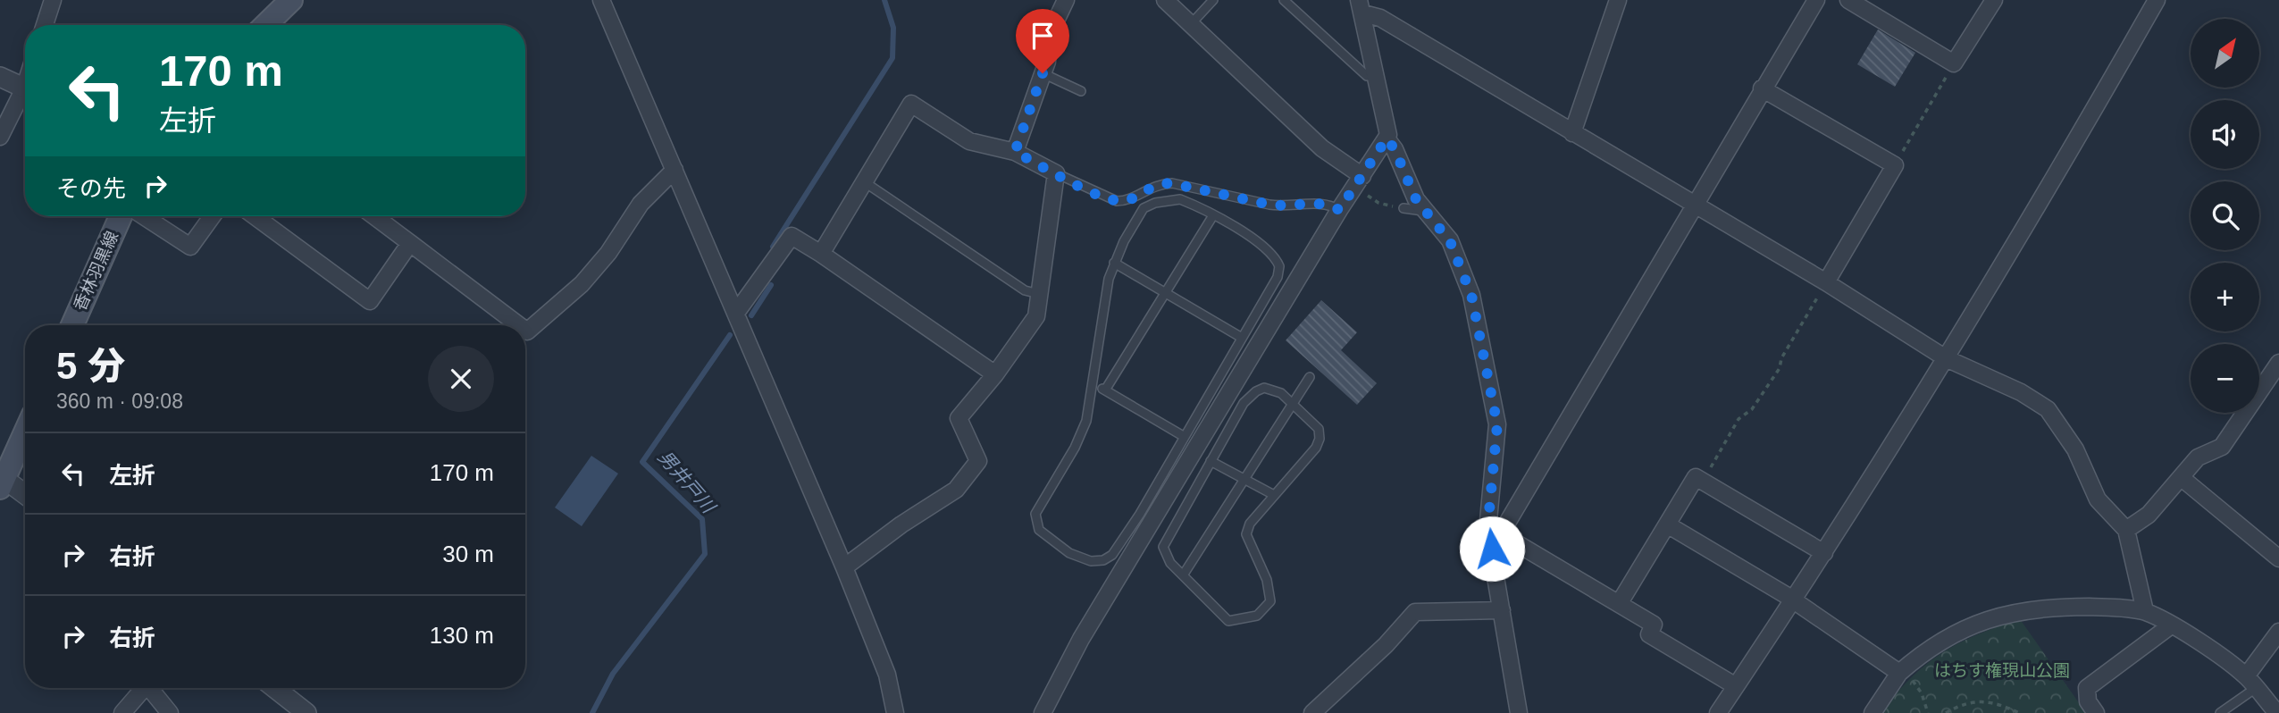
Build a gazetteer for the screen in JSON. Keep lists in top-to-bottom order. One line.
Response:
{"streets":{"main road":["香林羽黒線"]},"water":["男井戸川"],"parks":["はちす権現山公園"],"north":"top right","page":{"map_buttons":["+","−"],"turn":["170 m","左折"],"then":"その先","heading":["5 分","360 m · 09:08"],"list":[{"name":"左折","value":"170 m"},{"name":"右折","value":"30 m"},{"name":"右折","value":"130 m"}]}}
